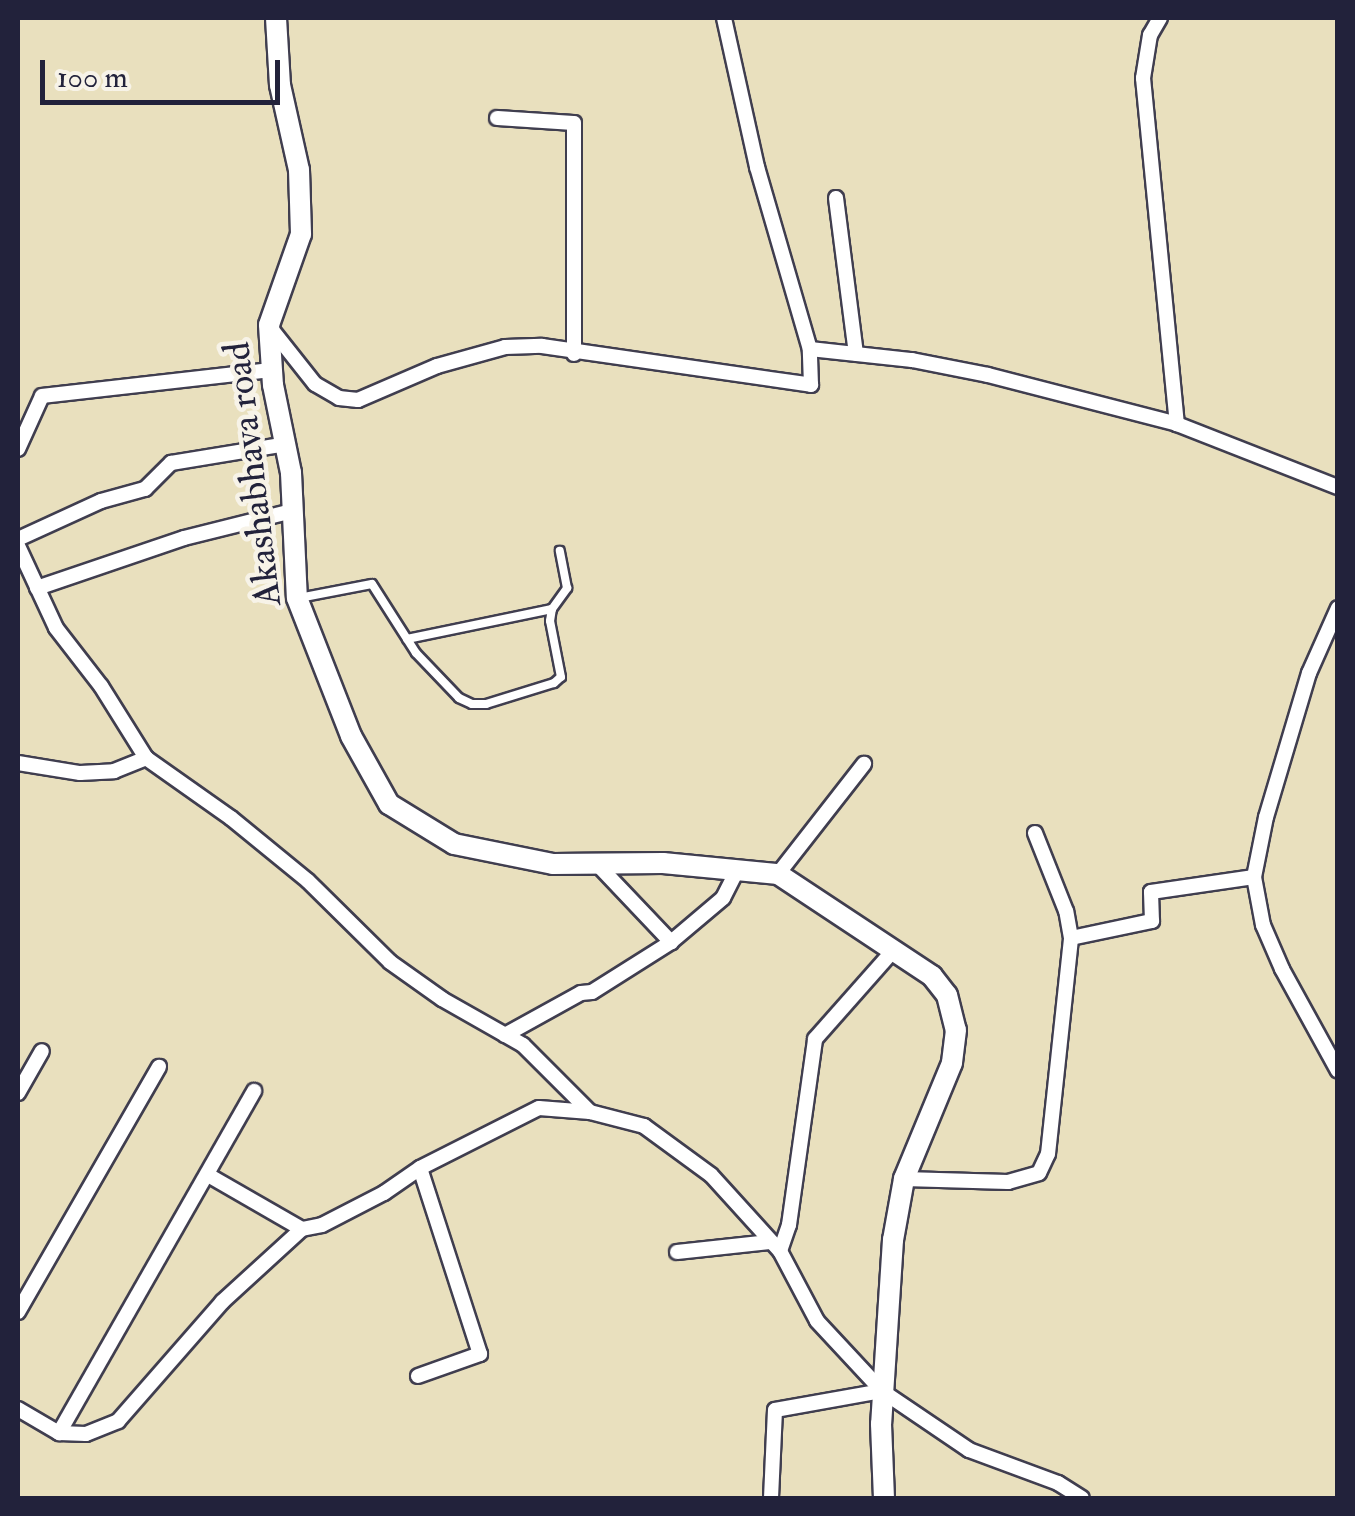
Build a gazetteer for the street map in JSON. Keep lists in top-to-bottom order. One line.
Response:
{"streets":{"street":["Akashabhava road"]},"scale_bar":"100 m"}
